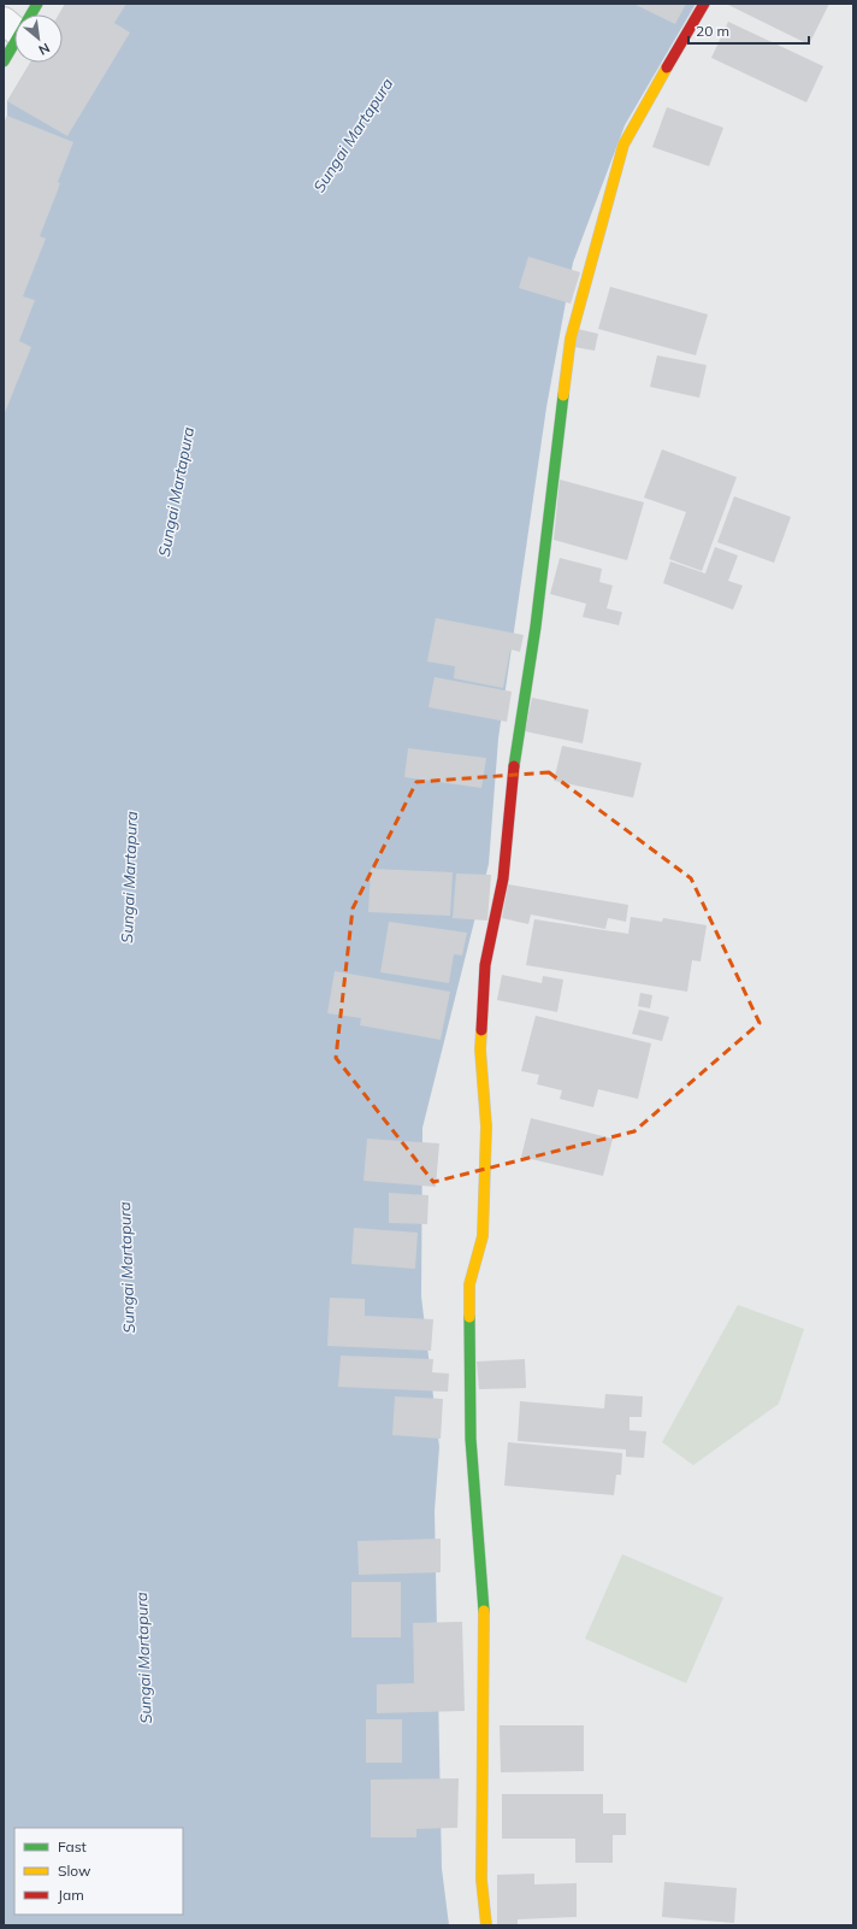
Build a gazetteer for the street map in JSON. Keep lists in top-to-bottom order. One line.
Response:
{"water":["Sungai Martapura"],"legend":["Fast","Slow","Jam"],"scale_bar":"20 m","north":"bottom right"}
